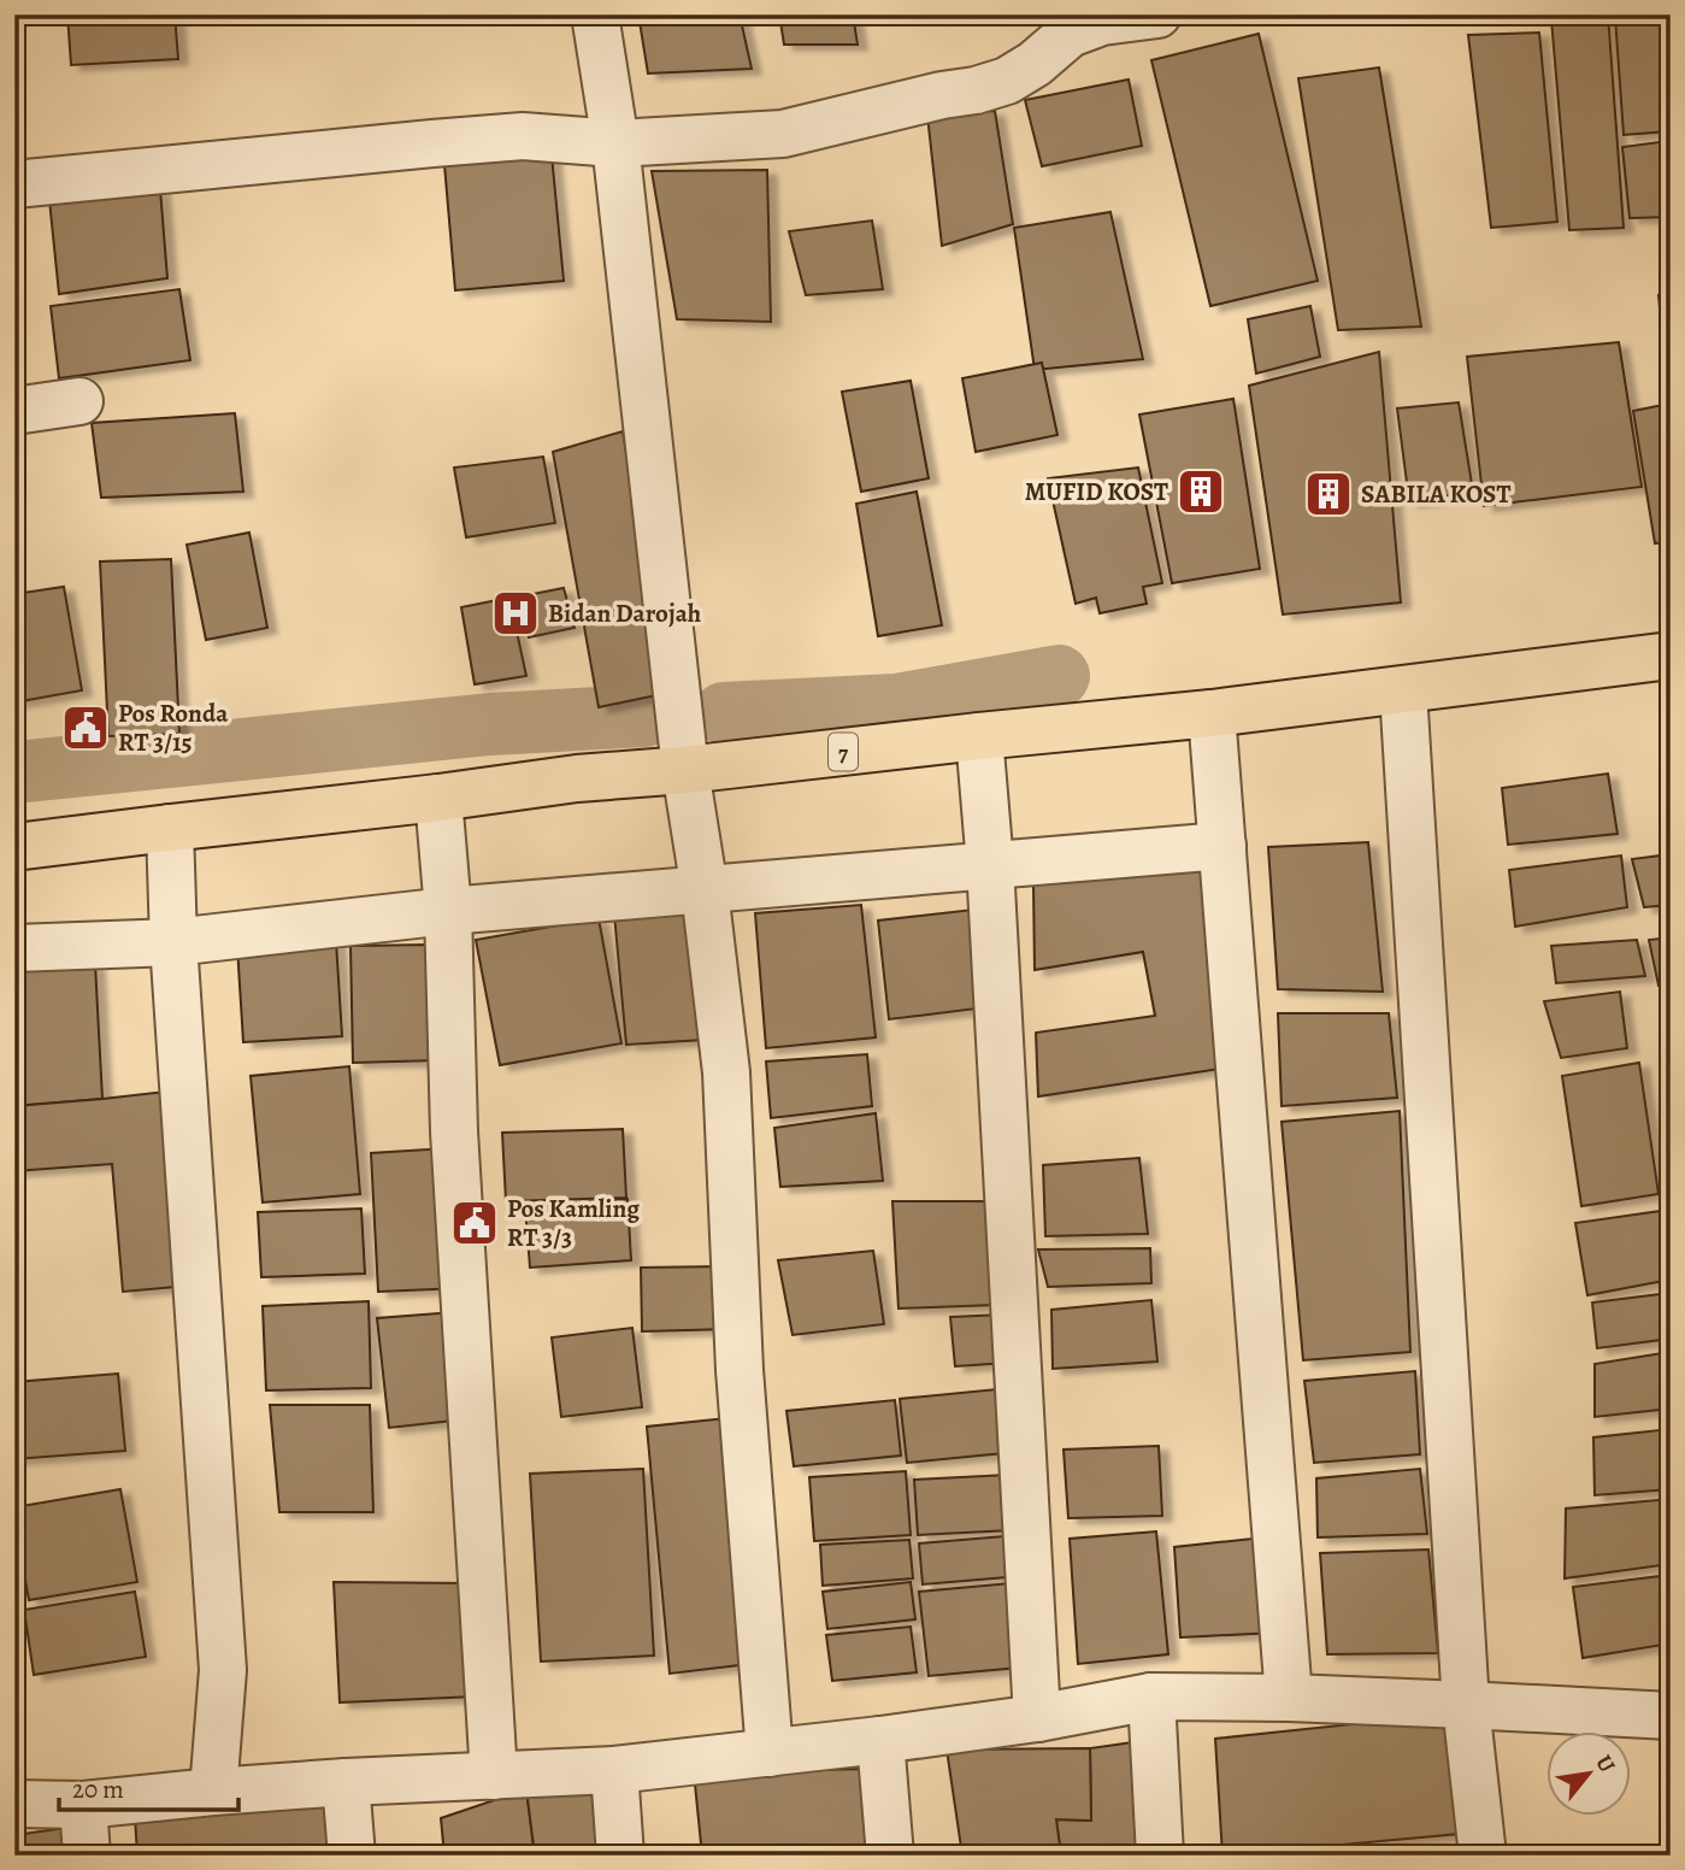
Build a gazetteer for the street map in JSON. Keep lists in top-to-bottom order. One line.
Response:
{"streets":{"highway":["7"]},"places":{"building":["MUFID KOST","SABILA KOST"],"hospital":["Bidan Darojah"],"public building":["Pos Ronda RT 3/15","Pos Kamling RT 3/3"]},"scale_bar":"20 m","north":"top right"}
